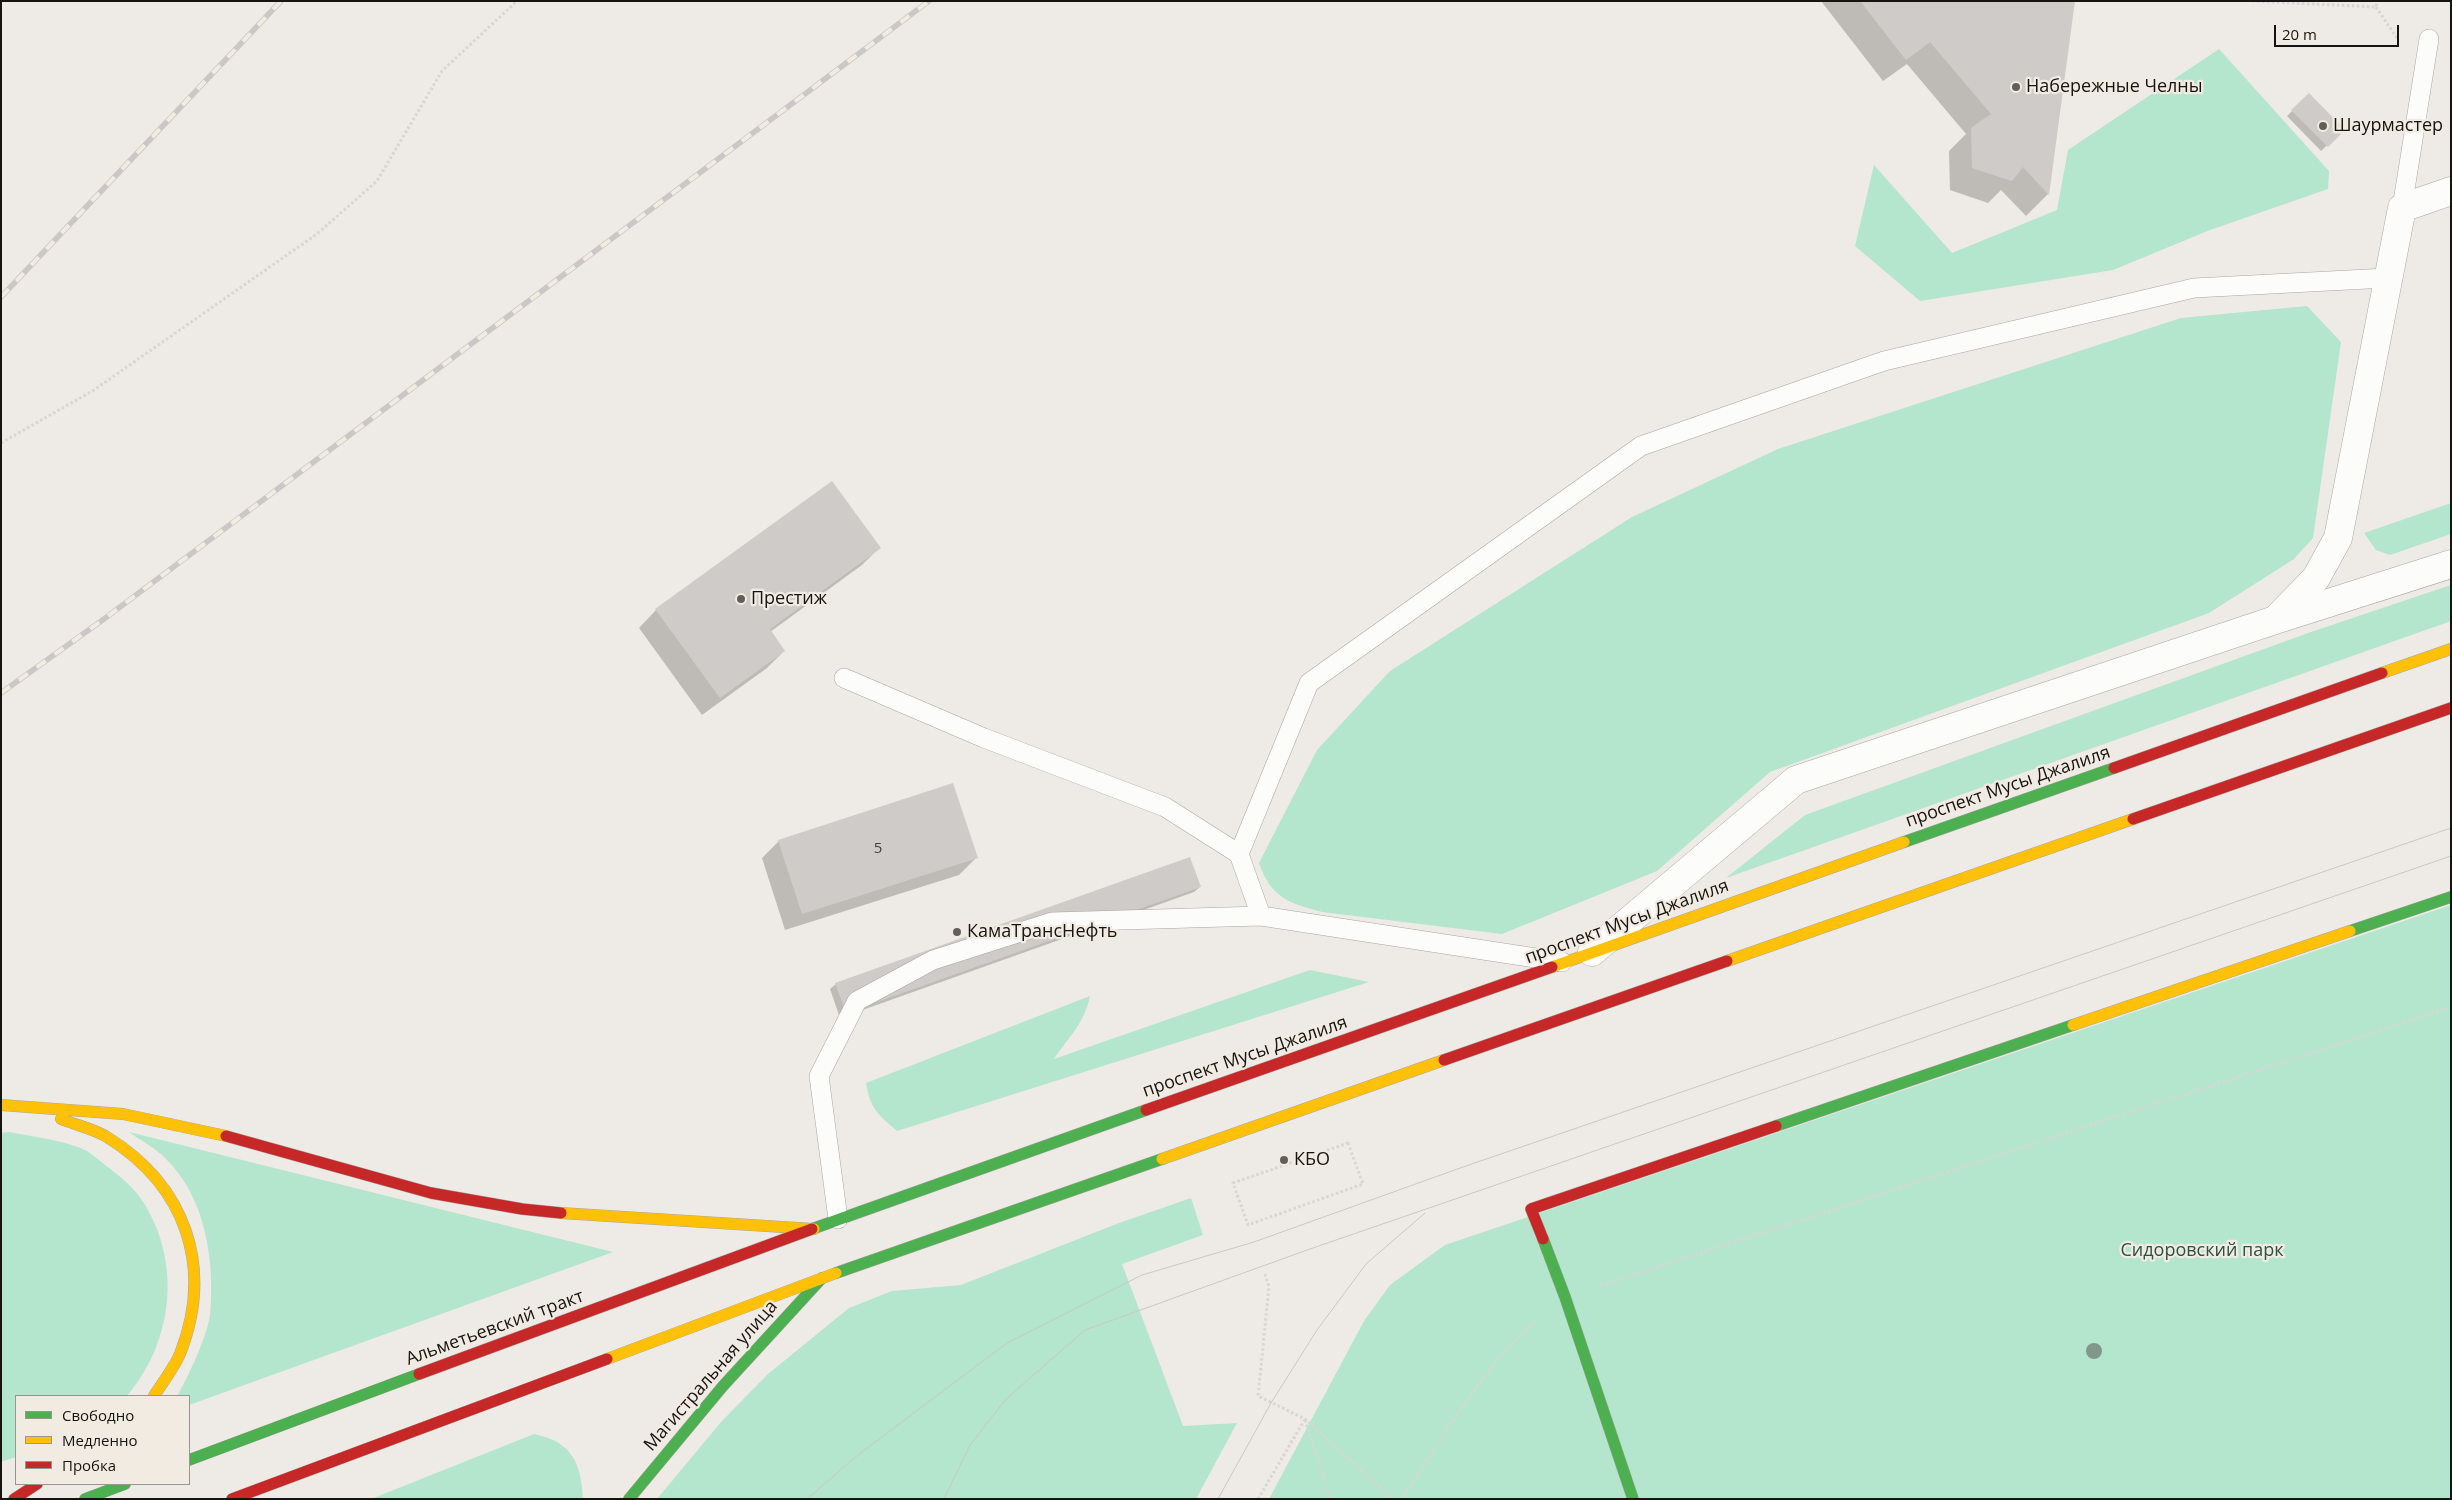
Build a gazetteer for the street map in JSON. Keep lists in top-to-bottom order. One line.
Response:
{"streets":{"main road":["проспект Мусы Джалиля","Альметьевский тракт","Магистральная улица"]},"crossings":[["проспект Мусы Джалиля","Альметьевский тракт"]],"parks":["Сидоровский парк"],"places":["Набережные Челны","Шаурмастер","Престиж","КамаТрансНефть","КБО"],"house_numbers":["5"],"legend":["Свободно","Медленно","Пробка"],"scale_bar":"20 m"}
